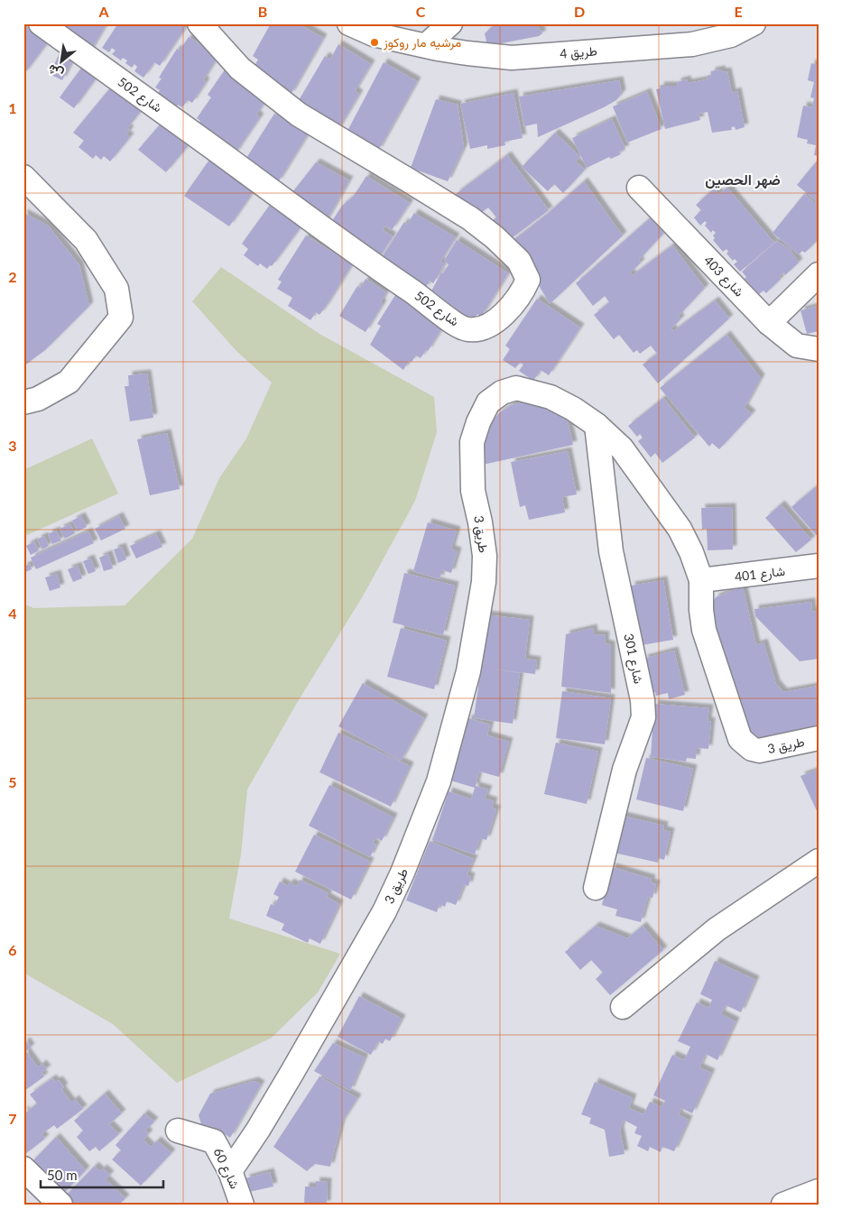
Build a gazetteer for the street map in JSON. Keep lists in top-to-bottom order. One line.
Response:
{"streets":{"street":["طريق 4","شارع 502","شارع 403","طريق 3","شارع 401","شارع 301","شارع 60"]},"crossings":[["طريق 3","شارع 401"],["طريق 3","شارع 301"],["طريق 3","شارع 60"]],"districts":["ضهر الحصين"],"places":["مرشيه مار روكوز"],"scale_bar":"50 m","north":"bottom left","grid":{"columns":["A","B","C","D","E"],"rows":["1","2","3","4","5","6","7"]}}
